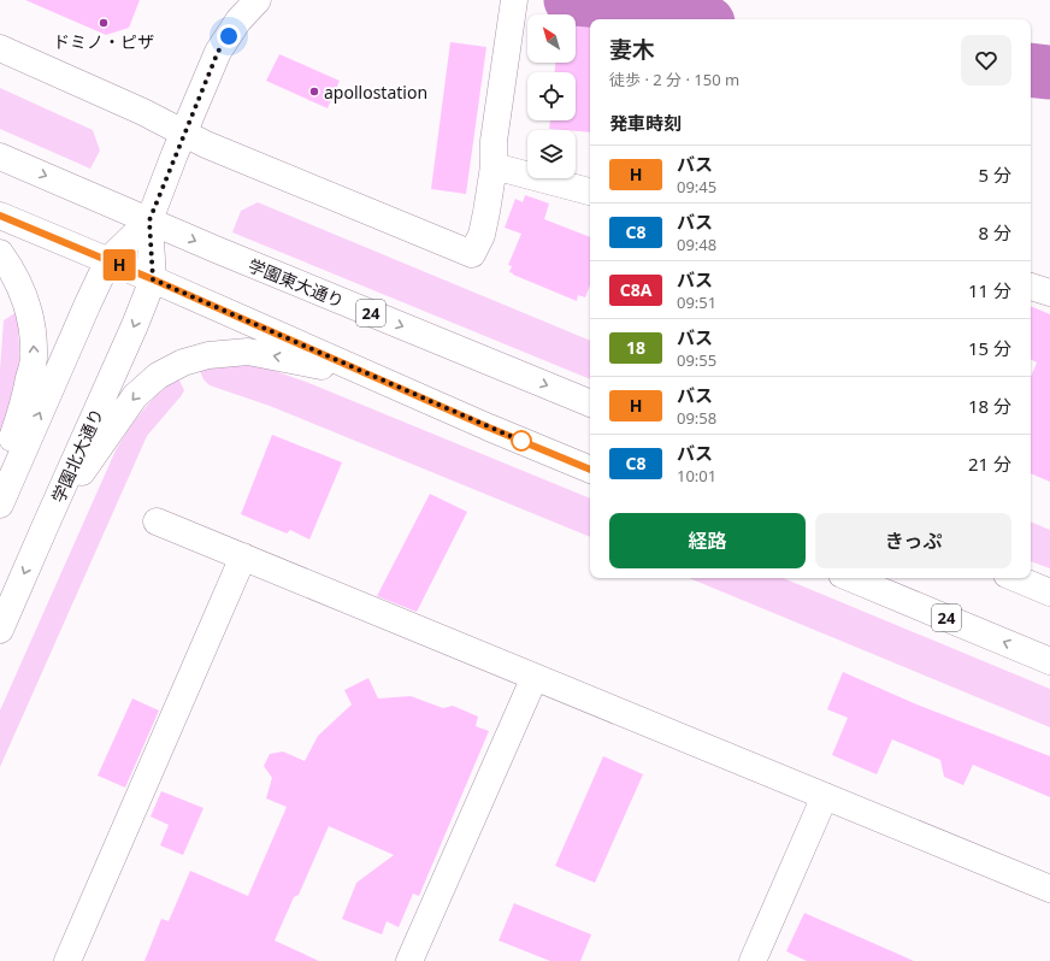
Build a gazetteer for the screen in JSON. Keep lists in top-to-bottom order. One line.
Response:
{"streets":{"main road":["学園東大通り","24","学園北大通り"]},"places":["ドミノ・ピザ","apollostation"],"lines":["bus line H"],"north":"top left","page":{"on_map":"H","heading":[["妻木","徒歩 · 2 分 · 150 m"],"発車時刻"],"list":[{"mark":"H","name":"バス","note":"09:45","value":"5 分"},{"mark":"C8","name":"バス","note":"09:48","value":"8 分"},{"mark":"C8A","name":"バス","note":"09:51","value":"11 分"},{"mark":"18","name":"バス","note":"09:55","value":"15 分"},{"mark":"H","name":"バス","note":"09:58","value":"18 分"},{"mark":"C8","name":"バス","note":"10:01","value":"21 分"}],"buttons":["経路","きっぷ"]}}
